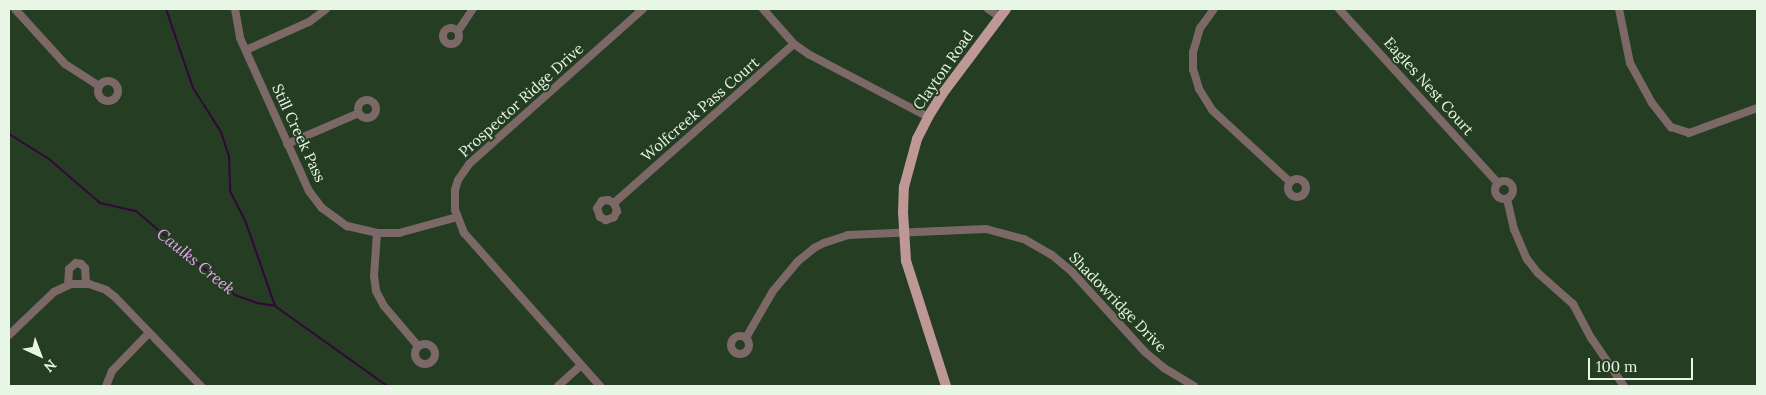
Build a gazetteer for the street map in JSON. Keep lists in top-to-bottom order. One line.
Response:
{"streets":{"main road":["Clayton Road"],"street":["Eagles Nest Court","Prospector Ridge Drive","Wolfcreek Pass Court","Still Creek Pass","Shadowridge Drive"]},"crossings":[["Clayton Road","Shadowridge Drive"],["Prospector Ridge Drive","Still Creek Pass"]],"water":["Caulks Creek"],"scale_bar":"100 m","north":"bottom right"}
